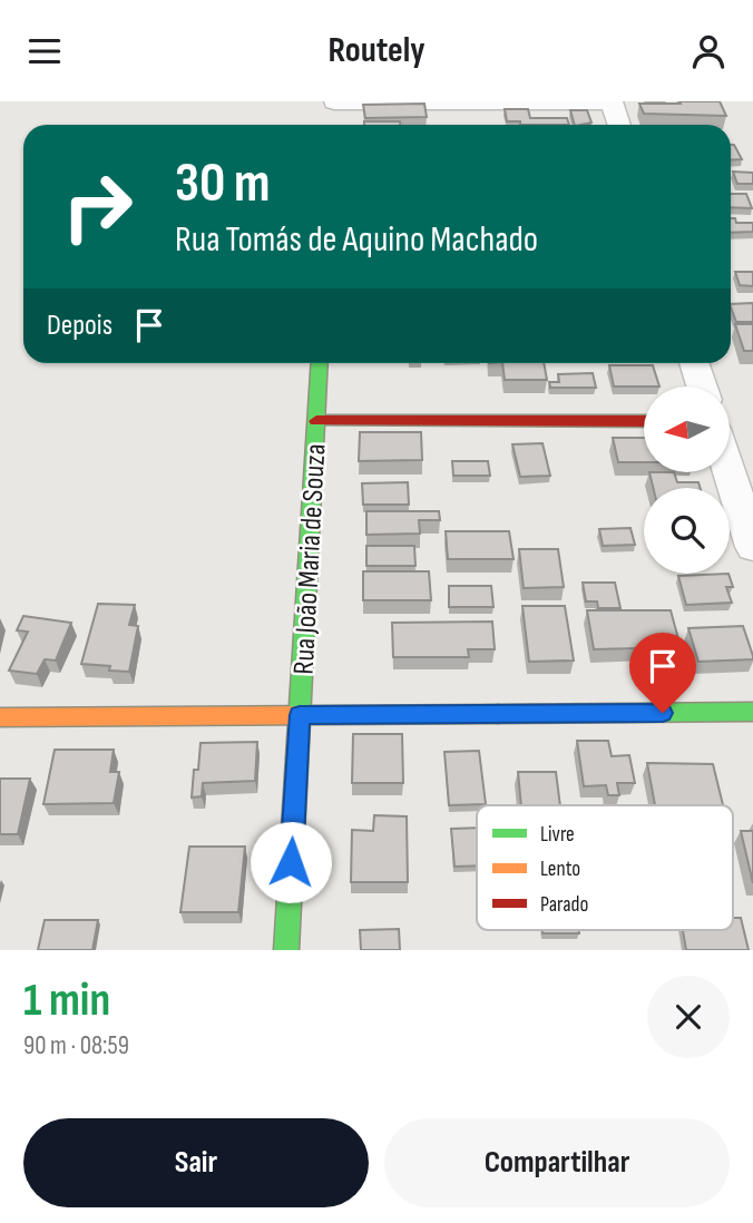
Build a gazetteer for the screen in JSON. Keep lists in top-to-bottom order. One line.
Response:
{"streets":{"street":["Rua João Maria de Souza"]},"legend":["Livre","Lento","Parado"],"north":"left","page":{"header":"Routely","turn":["30 m","Rua Tomás de Aquino Machado"],"then":"Depois","heading":["1 min","90 m · 08:59"],"buttons":["Sair","Compartilhar"]}}
